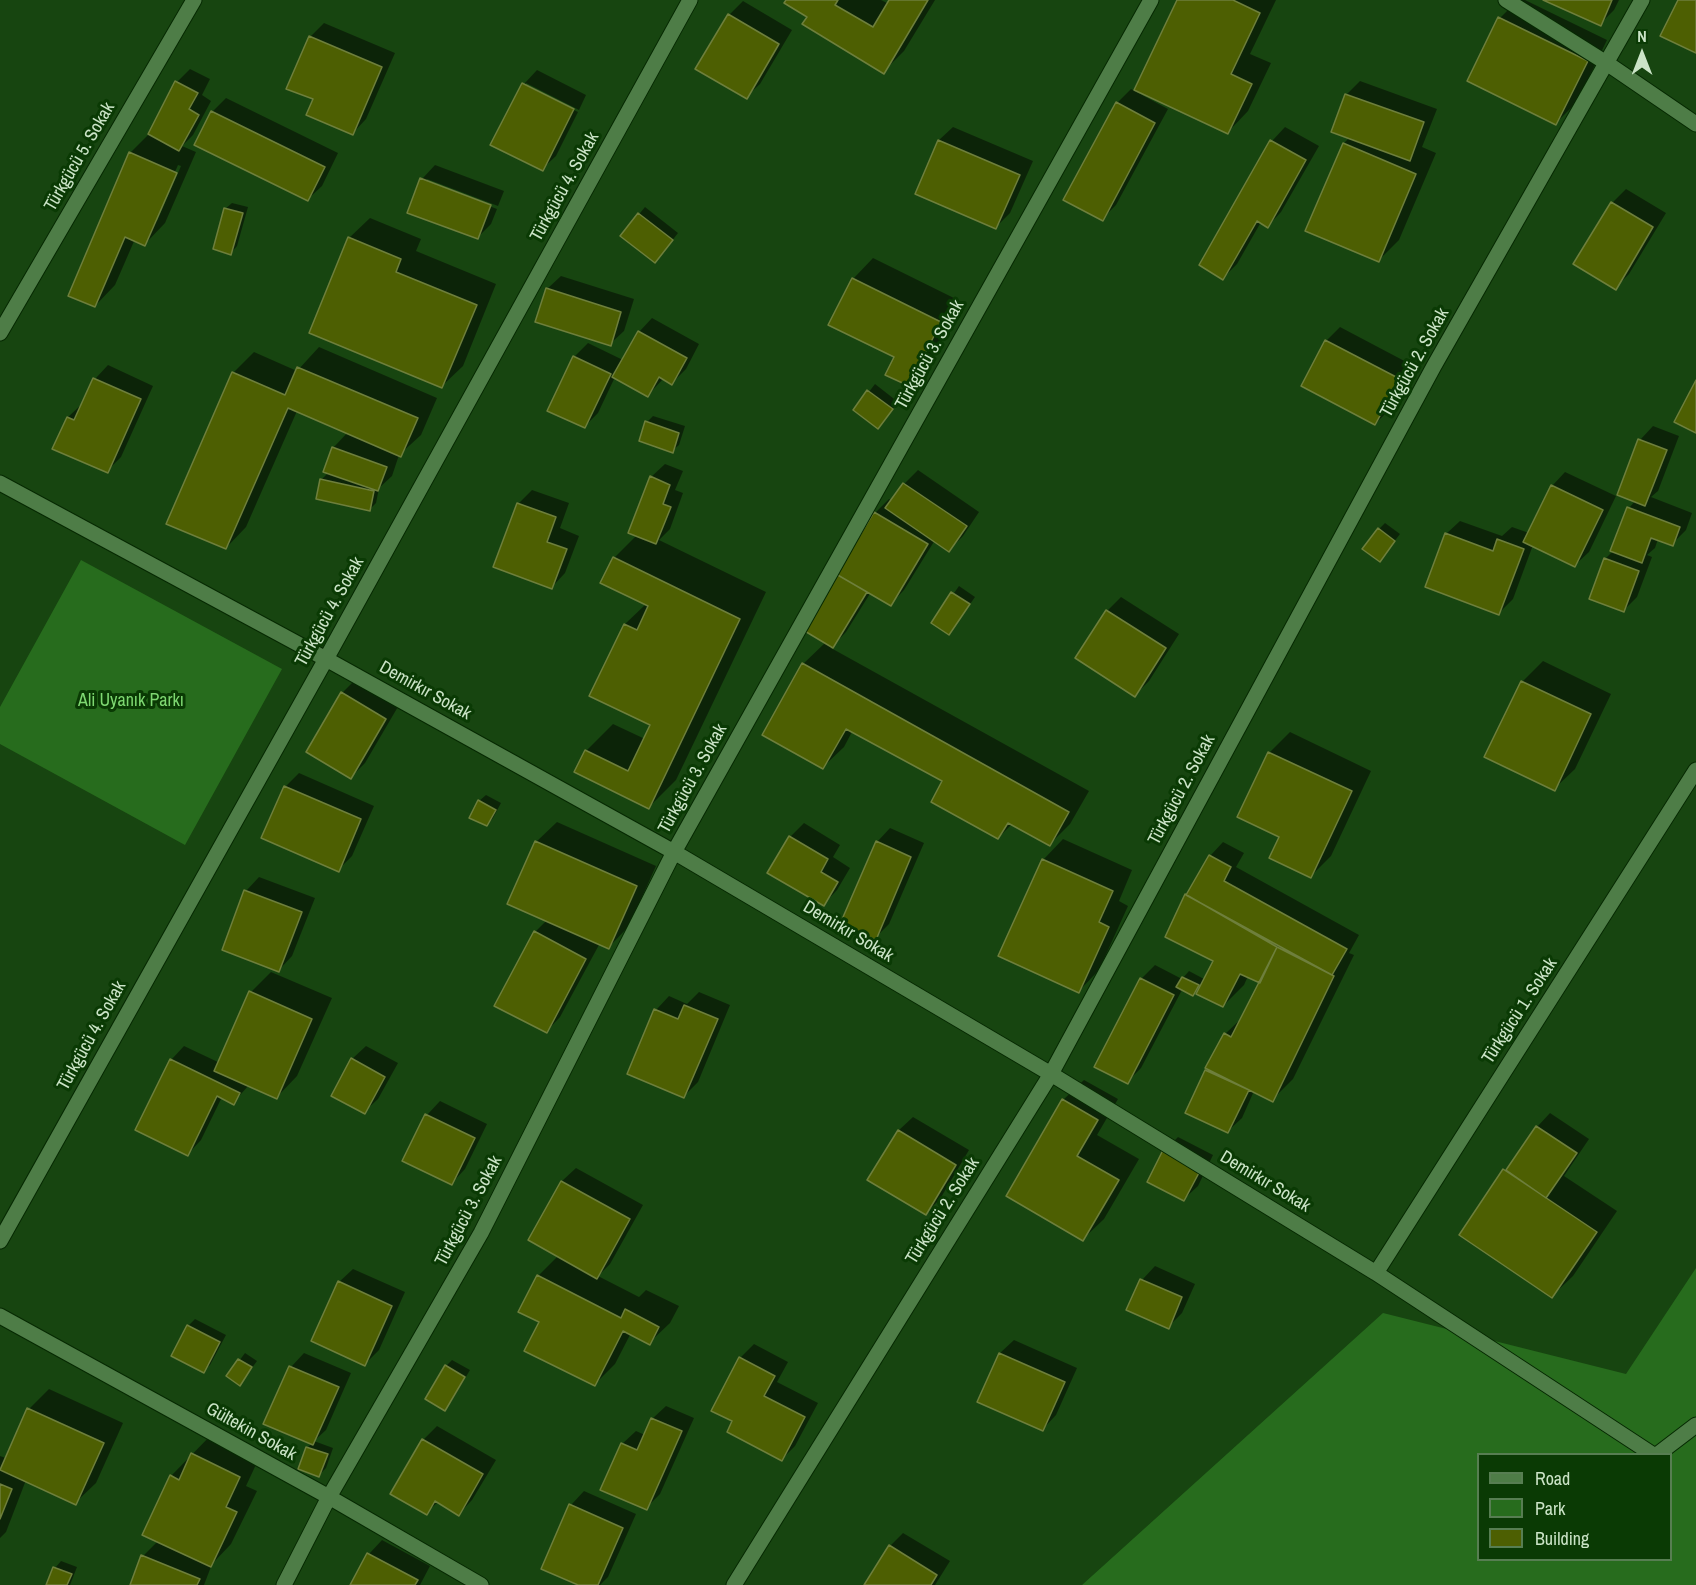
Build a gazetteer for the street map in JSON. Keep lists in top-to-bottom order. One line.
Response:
{"streets":{"street":["Türkgücü 5. Sokak","Türkgücü 4. Sokak","Türkgücü 3. Sokak","Türkgücü 2. Sokak","Demirkır Sokak","Türkgücü 1. Sokak","Gültekin Sokak"]},"crossings":[["Türkgücü 4. Sokak","Demirkır Sokak"],["Türkgücü 3. Sokak","Demirkır Sokak"],["Türkgücü 3. Sokak","Gültekin Sokak"],["Türkgücü 2. Sokak","Demirkır Sokak"],["Demirkır Sokak","Türkgücü 1. Sokak"]],"parks":["Ali Uyanık Parkı"],"legend":["Road","Park","Building"],"north":"top"}
